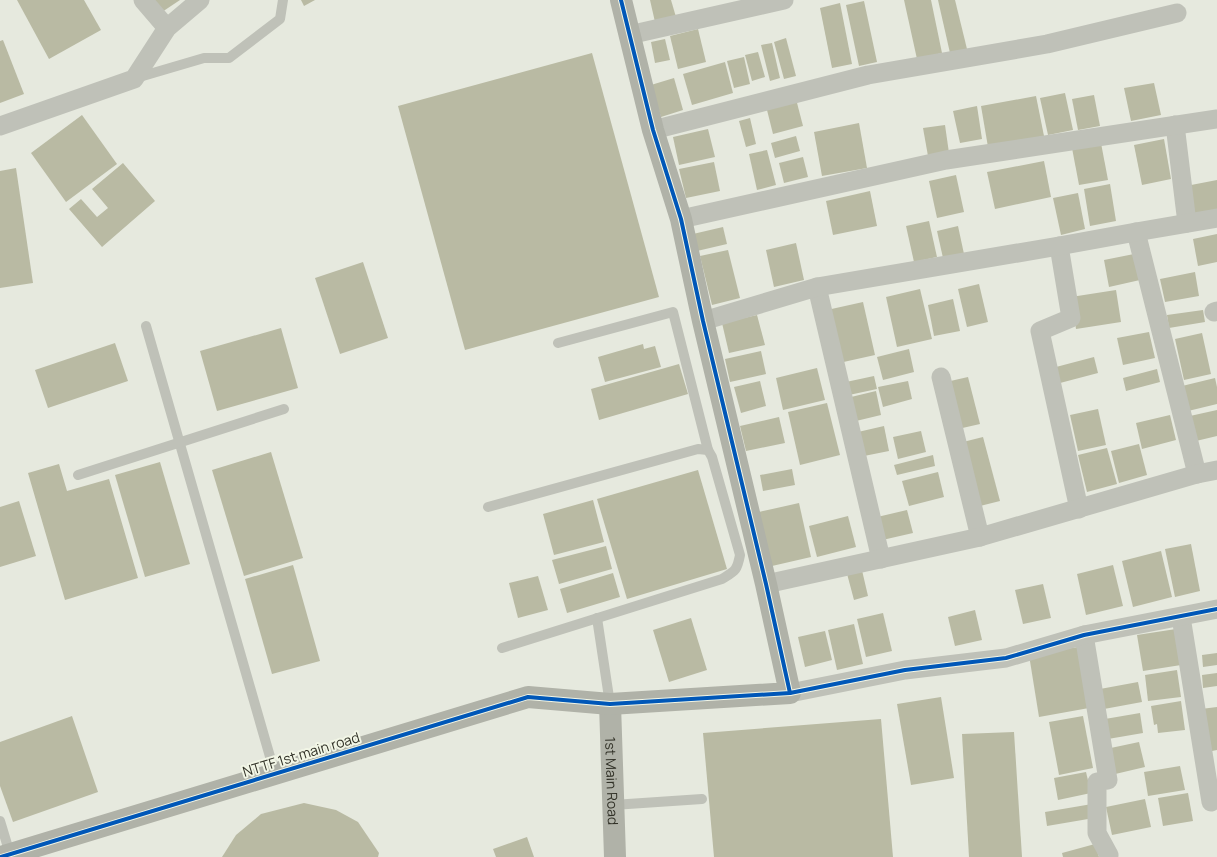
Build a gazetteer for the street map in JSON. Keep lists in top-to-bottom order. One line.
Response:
{"streets":{"street":["NTTF 1st main road","1st Main Road"]},"crossings":[["NTTF 1st main road","1st Main Road"]]}
